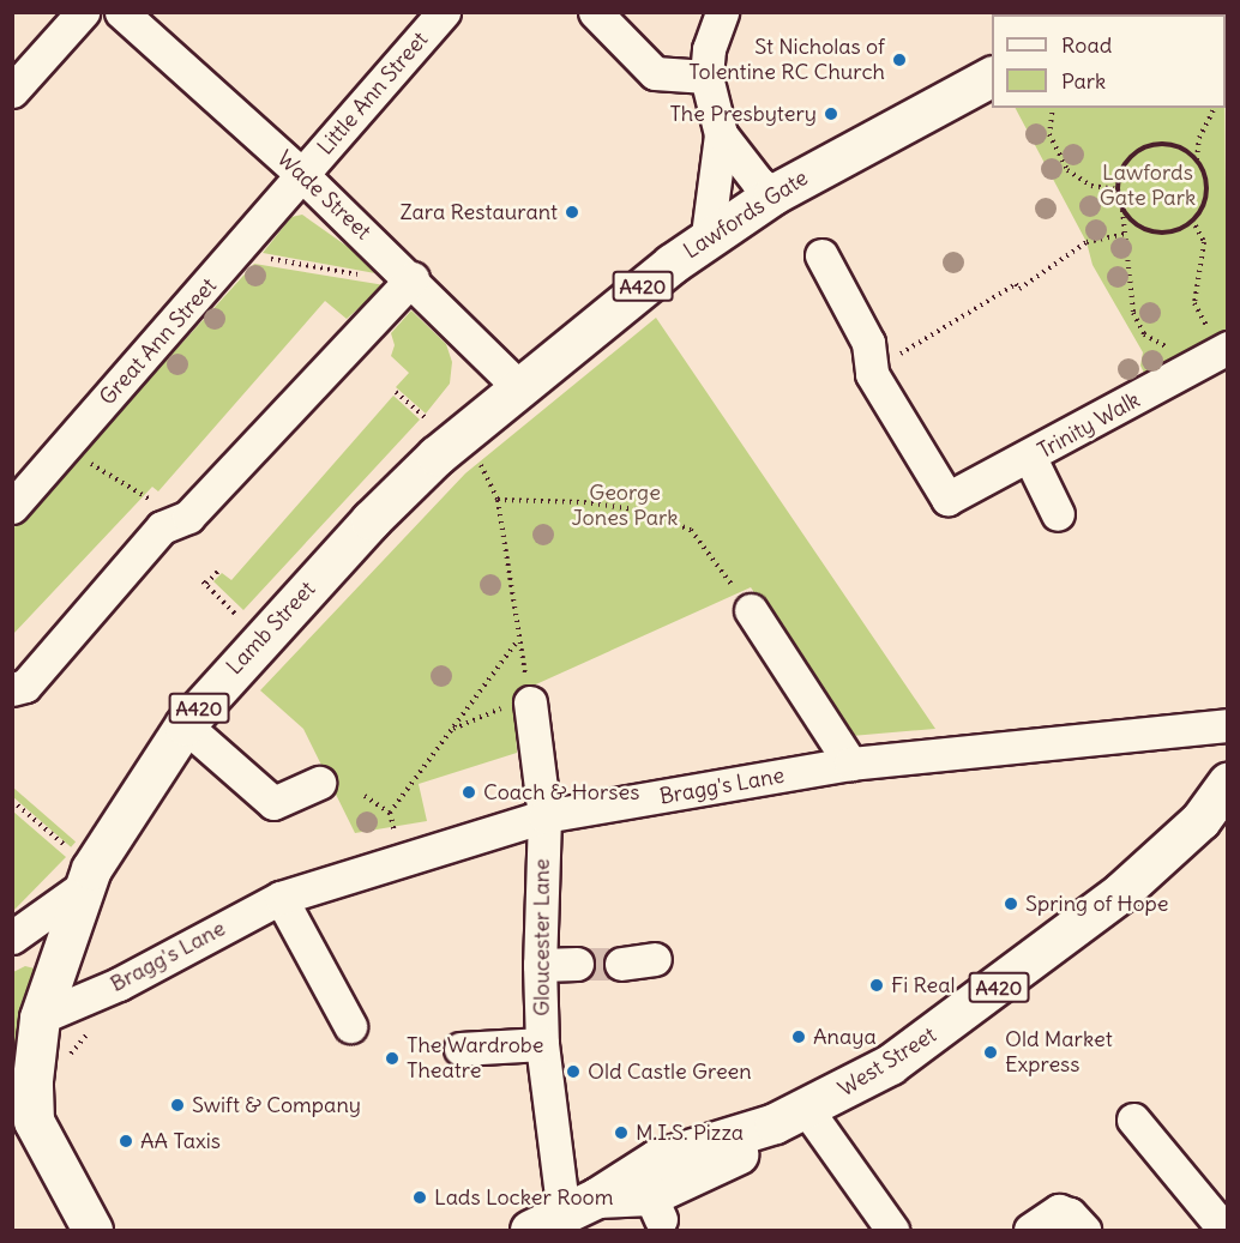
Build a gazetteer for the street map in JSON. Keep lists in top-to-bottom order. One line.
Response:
{"streets":{"main road":["Lawfords Gate","A420","Lamb Street","West Street"],"street":["Little Ann Street","Wade Street","Great Ann Street","Trinity Walk","Bragg's Lane","Gloucester Lane"]},"crossings":[["Little Ann Street","Wade Street"],["Little Ann Street","Great Ann Street"],["Wade Street","Lawfords Gate"],["Wade Street","Great Ann Street"],["Wade Street","Lamb Street"],["Lawfords Gate","Lamb Street"],["A420","Lamb Street"],["A420","West Street"],["Lamb Street","Bragg's Lane"],["Bragg's Lane","Gloucester Lane"],["Gloucester Lane","West Street"]],"parks":["Lawfords Gate Park","George Jones Park"],"places":["St Nicholas of Tolentine RC Church","The Presbytery","Zara Restaurant","Coach & Horses","Spring of Hope","Fi Real","Anaya","Old Market Express","The Wardrobe Theatre","Old Castle Green","Swift & Company","M.I.S. Pizza","AA Taxis","Lads Locker Room"],"legend":["Road","Park"]}
